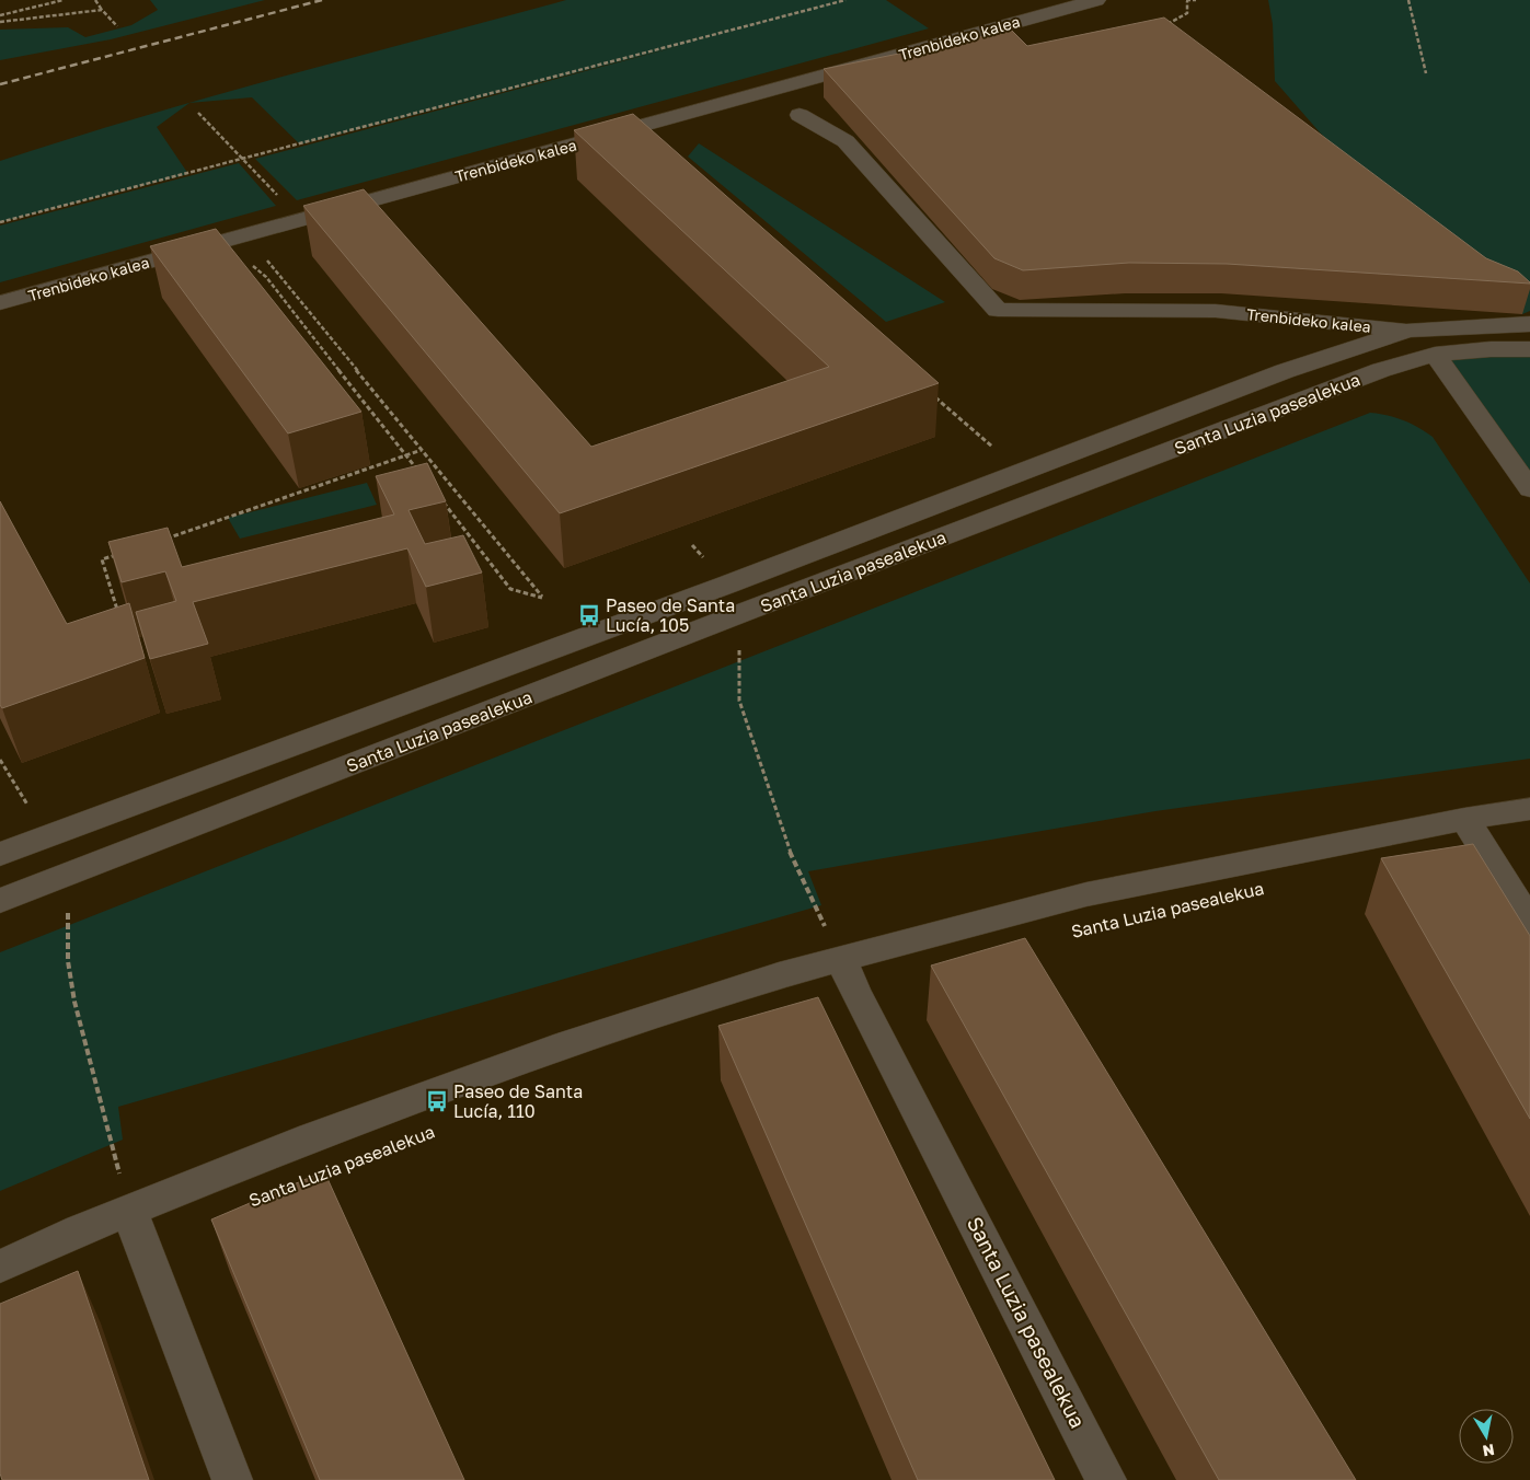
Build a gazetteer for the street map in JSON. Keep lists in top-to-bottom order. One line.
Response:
{"streets":{"street":["Trenbideko kalea","Santa Luzia pasealekua"]},"crossings":[["Trenbideko kalea","Santa Luzia pasealekua"]],"places":{"bus stop":["Paseo de Santa Lucía, 105","Paseo de Santa Lucía, 110"]},"north":"bottom"}
